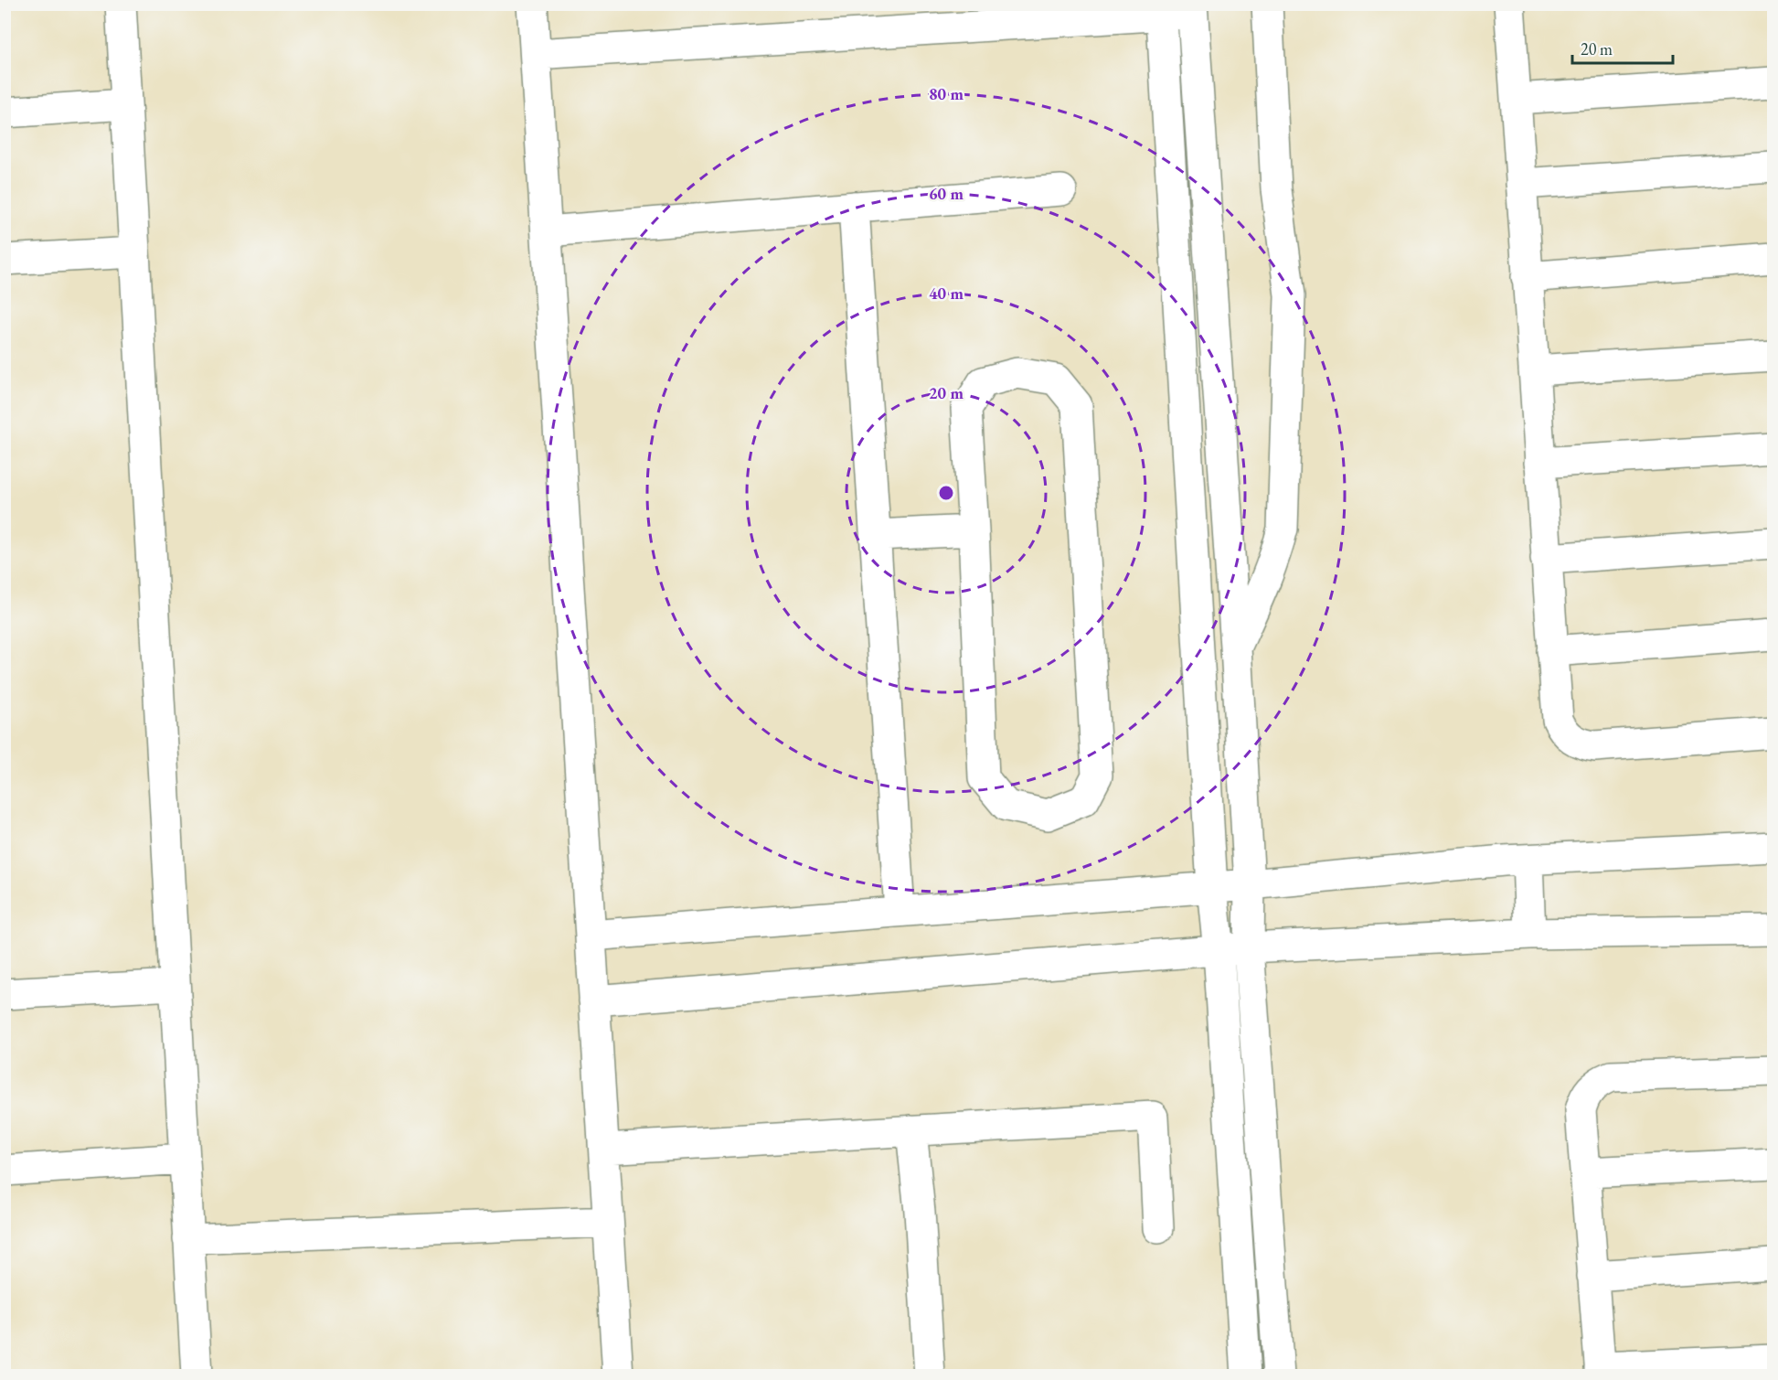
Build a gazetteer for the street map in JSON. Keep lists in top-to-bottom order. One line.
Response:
{"scale_bar":"20 m","rings":["80 m","60 m","40 m","20 m"]}
